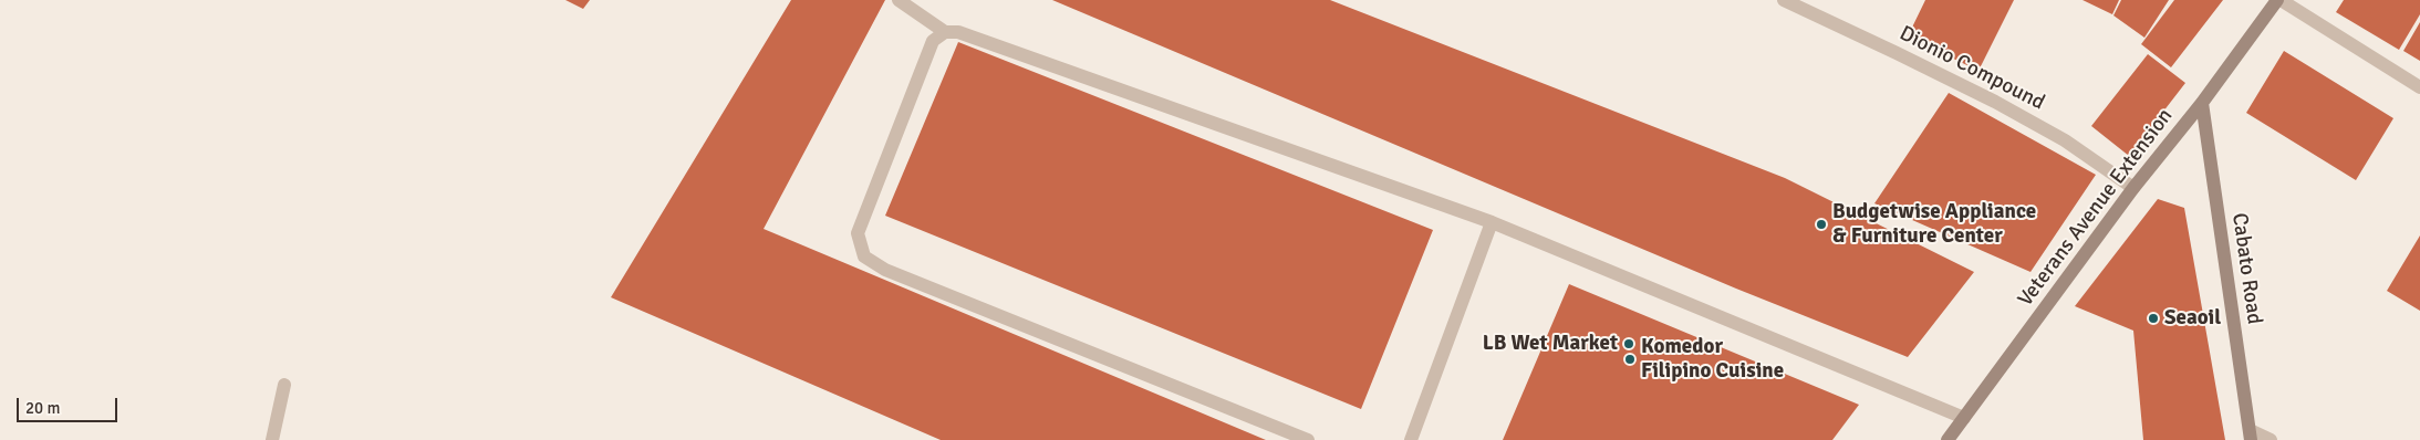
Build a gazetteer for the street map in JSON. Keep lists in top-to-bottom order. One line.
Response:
{"streets":{"main road":["Veterans Avenue Extension","Cabato Road"],"street":["Dionio Compound"]},"crossings":[["Dionio Compound","Veterans Avenue Extension"],["Veterans Avenue Extension","Cabato Road"]],"places":["Budgetwise Appliance & Furniture Center","Seaoil","LB Wet Market","Komedor Filipino Cuisine"],"scale_bar":"20 m"}
